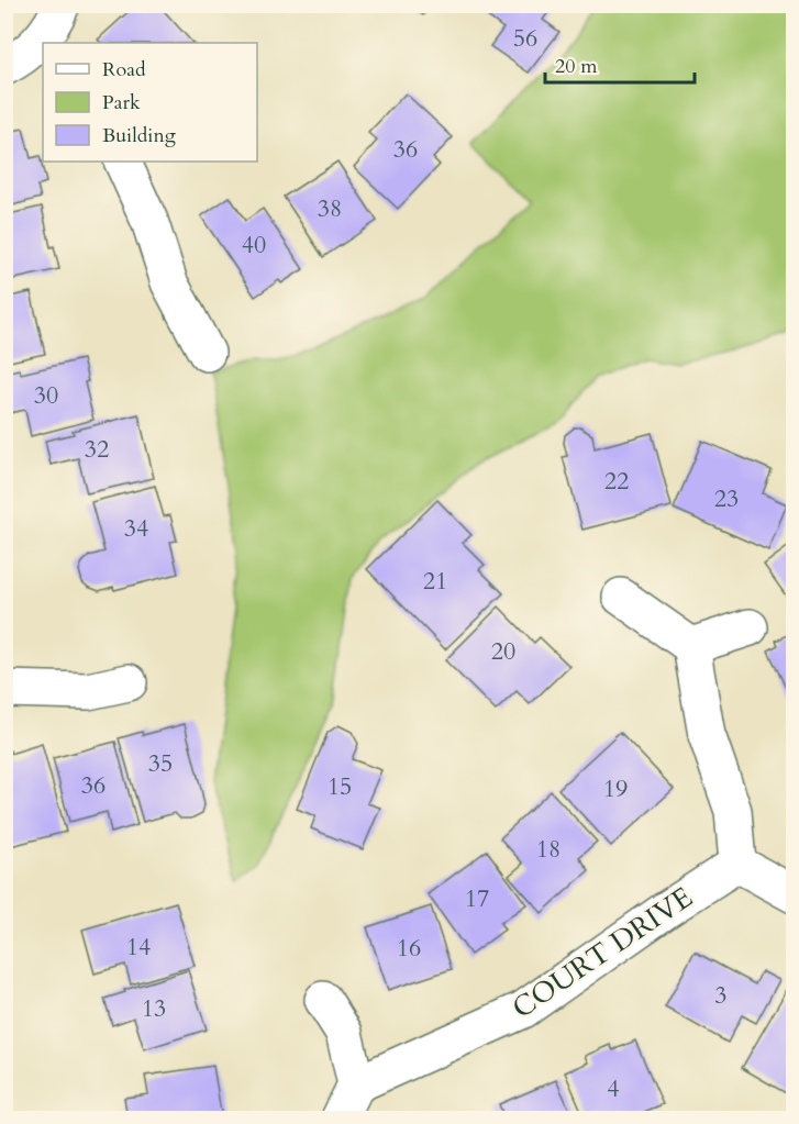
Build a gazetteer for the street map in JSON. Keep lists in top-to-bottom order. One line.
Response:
{"streets":{"street":["COURT DRIVE"]},"house_numbers":["56","36","38","40","30","32","22","23","34","21","20","35","36","15","19","18","17","14","16","3","13","4"],"legend":["Road","Park","Building"],"scale_bar":"20 m"}
